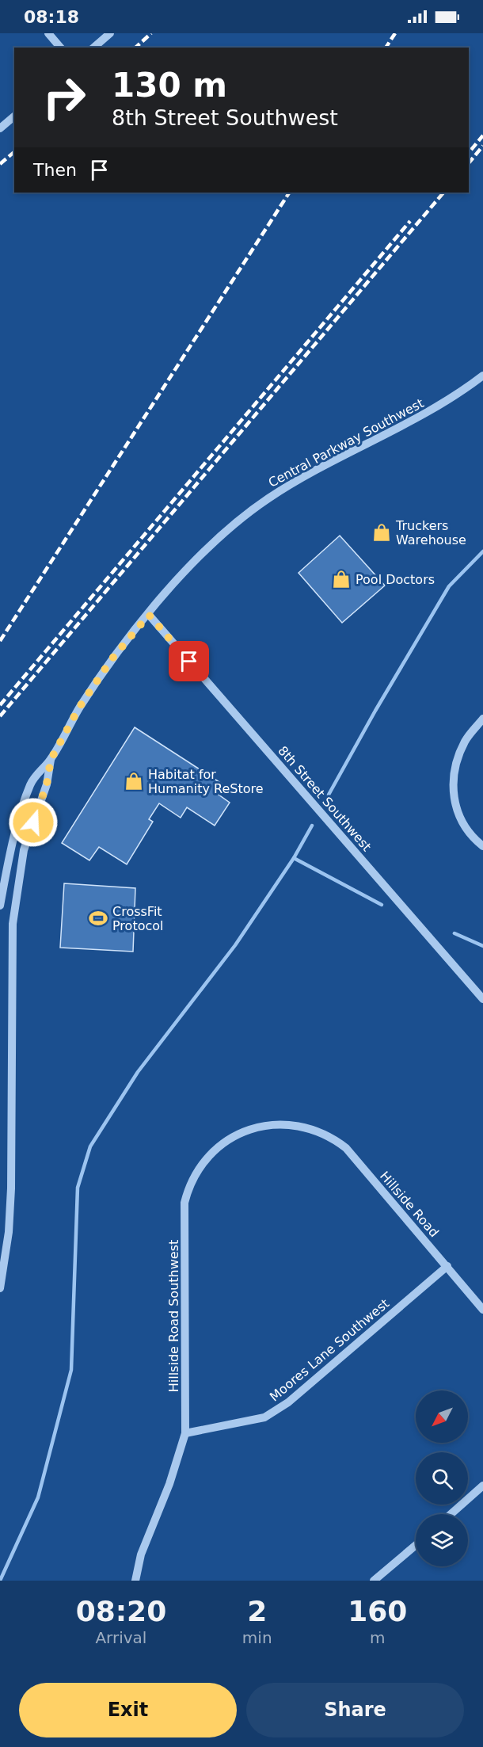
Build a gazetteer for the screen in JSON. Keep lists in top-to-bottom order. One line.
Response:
{"streets":{"street":["Central Parkway Southwest","8th Street Southwest","Hillside Road","Hillside Road Southwest","Moores Lane Southwest"]},"crossings":[["Central Parkway Southwest","8th Street Southwest"],["Hillside Road","Hillside Road Southwest"],["Hillside Road","Moores Lane Southwest"],["Hillside Road Southwest","Moores Lane Southwest"]],"places":{"shop":["Truckers Warehouse","Pool Doctors","Habitat for Humanity ReStore"],"sports":["CrossFit Protocol"]},"north":"bottom left","page":{"status":"08:18","turn":["130 m","8th Street Southwest"],"then":"Then","eta":["08:20","Arrival","2","min","160","m"],"buttons":["Exit","Share"]}}
